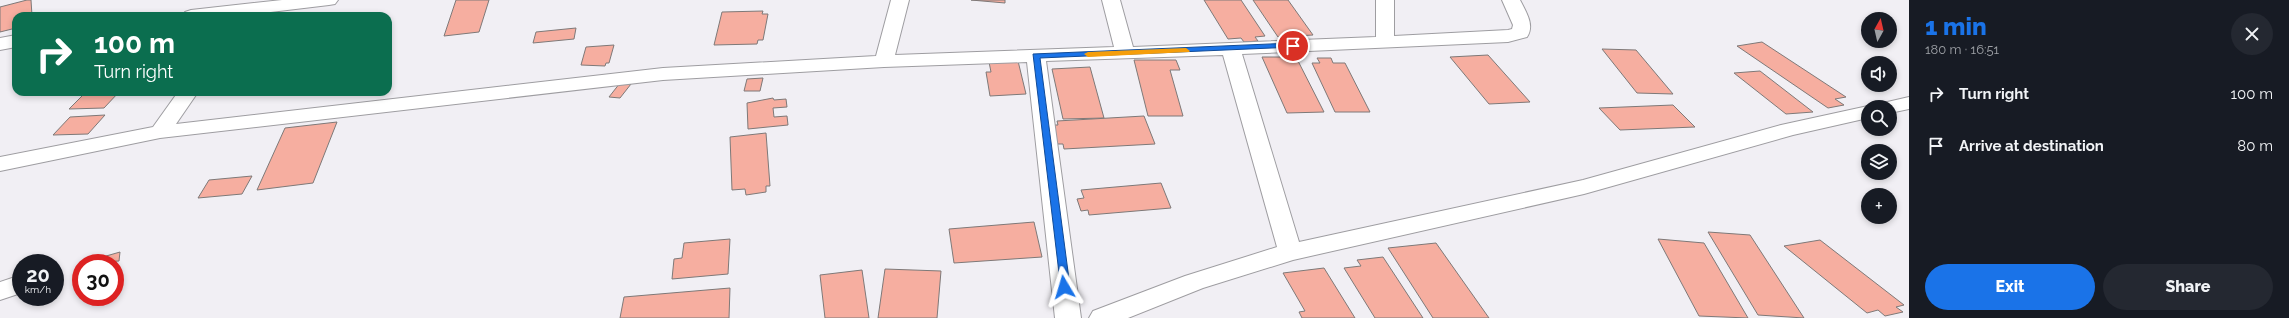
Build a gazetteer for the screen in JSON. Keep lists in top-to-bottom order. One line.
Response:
{"north":"top","page":{"heading":["1 min","180 m · 16:51"],"map_buttons":"+","turn":["100 m","Turn right"],"list":[{"name":"Turn right","value":"100 m"},{"name":"Arrive at destination","value":"80 m"}],"speed":"20 km/h","limit":"30","buttons":["Exit","Share"]}}
